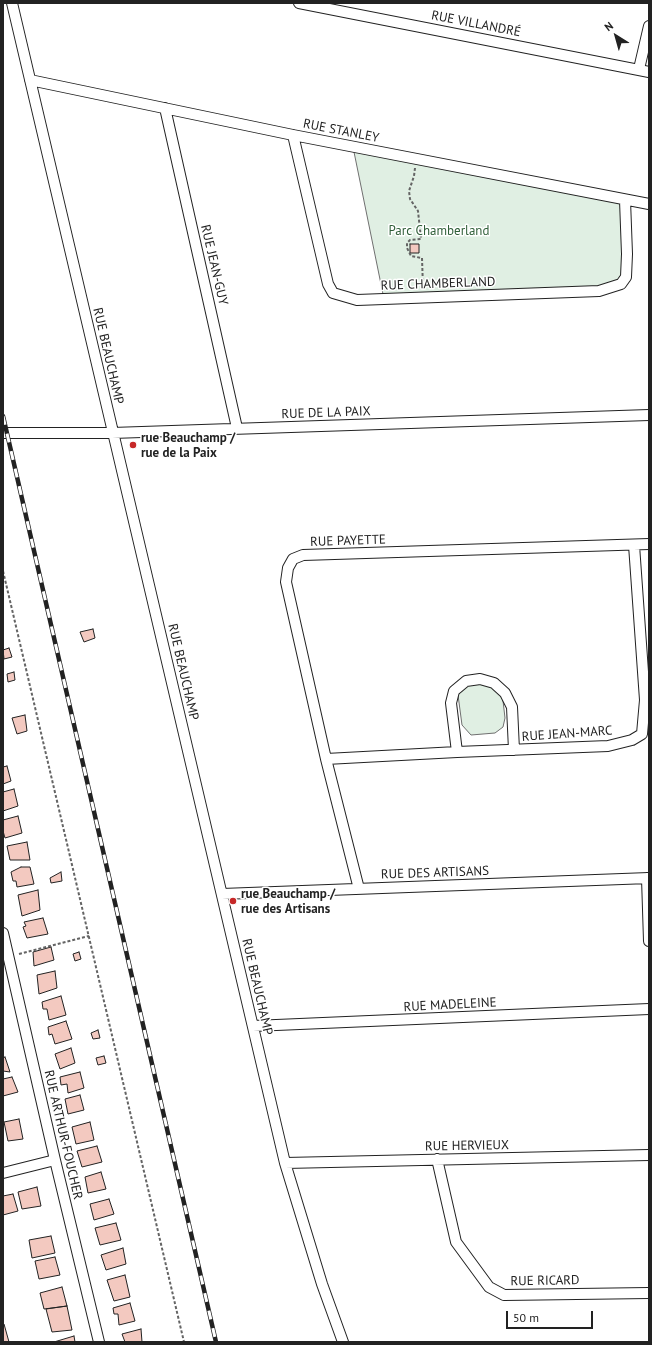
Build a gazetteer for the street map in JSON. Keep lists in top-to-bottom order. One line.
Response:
{"streets":{"street":["RUE VILLANDRÉ","RUE STANLEY","RUE JEAN-GUY","RUE CHAMBERLAND","RUE BEAUCHAMP","RUE DE LA PAIX","RUE PAYETTE","RUE JEAN-MARC","RUE DES ARTISANS","RUE MADELEINE","RUE ARTHUR-FOUCHER","RUE HERVIEUX","RUE RICARD"]},"crossings":[["RUE STANLEY","RUE JEAN-GUY"],["RUE STANLEY","RUE CHAMBERLAND"],["RUE STANLEY","RUE BEAUCHAMP"],["RUE JEAN-GUY","RUE DE LA PAIX"],["RUE BEAUCHAMP","RUE DE LA PAIX"],["RUE BEAUCHAMP","RUE DES ARTISANS"],["RUE BEAUCHAMP","RUE MADELEINE"],["RUE BEAUCHAMP","RUE HERVIEUX"],["RUE PAYETTE","RUE JEAN-MARC"],["RUE PAYETTE","RUE DES ARTISANS"],["RUE HERVIEUX","RUE RICARD"]],"parks":["Parc Chamberland"],"places":["rue Beauchamp / rue de la Paix","rue Beauchamp / rue des Artisans"],"scale_bar":"50 m","north":"top left"}
